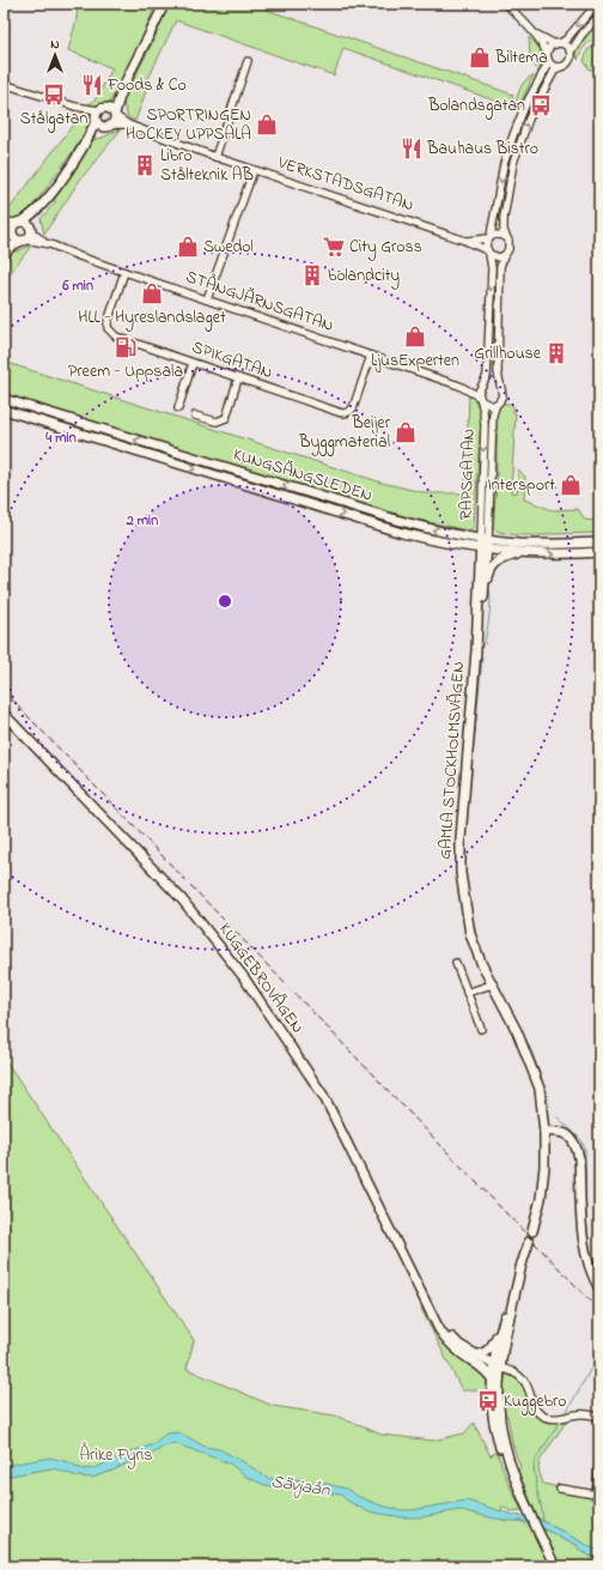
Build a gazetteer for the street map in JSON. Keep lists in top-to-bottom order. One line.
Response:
{"streets":{"main road":["RAPSGATAN","KUNGSÄNGSLEDEN","GAMLA STOCKHOLMSVÄGEN","KUGGEBROVÄGEN"],"street":["VERKSTADSGATAN","STÅNGJÄRNSGATAN","SPIKGATAN"]},"crossings":[["STÅNGJÄRNSGATAN","SPIKGATAN"],["STÅNGJÄRNSGATAN","RAPSGATAN"],["RAPSGATAN","KUNGSÄNGSLEDEN"],["RAPSGATAN","GAMLA STOCKHOLMSVÄGEN"],["KUNGSÄNGSLEDEN","GAMLA STOCKHOLMSVÄGEN"]],"water":["Sävjaån"],"parks":["Årike Fyris"],"places":{"shop":["Biltema","SPORTRINGEN HOCKEY UPPSALA","Swedol","HLL - Hyreslandslaget","LjusExperten","Beijer Byggmaterial","Intersport"],"restaurant":["Foods & Co","Bauhaus Bistro"],"bus stop":["Stålgatan","Bolandsgatan","Kuggebro"],"building":["Libro Stålteknik AB","bolandcity","Grillhouse"],"supermarket":["City Gross"],"fuel station":["Preem - Uppsala"]},"north":"top","rings":["6 min","4 min","2 min"]}
